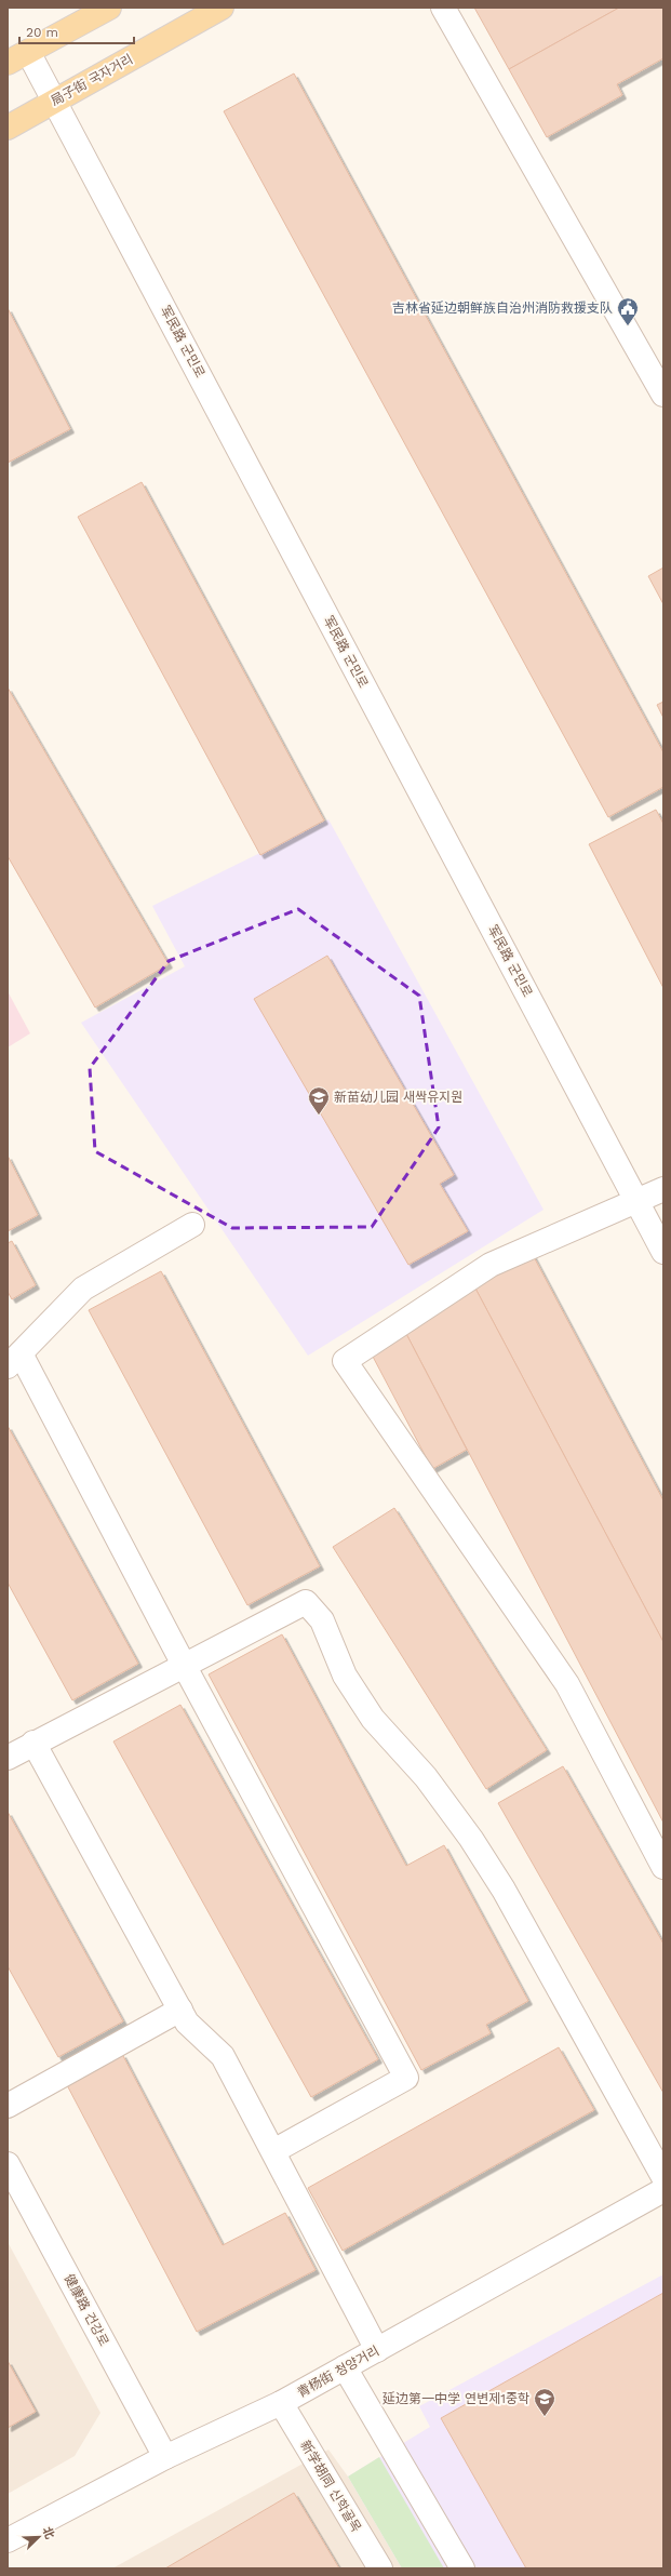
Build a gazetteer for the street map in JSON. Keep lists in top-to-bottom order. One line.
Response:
{"streets":{"main road":["局子街 국자거리"],"street":["军民路 군민로","健康路 건강로","青杨街 청양거리","新学胡同 신학골목"]},"crossings":[["局子街 국자거리","军民路 군민로"],["健康路 건강로","青杨街 청양거리"],["青杨街 청양거리","新学胡同 신학골목"]],"places":{"public building":["吉林省延边朝鲜族自治州消防救援支队"],"school or university":["新苗幼儿园 새싹유지원","延边第一中学 연변제1중학"]},"scale_bar":"20 m","north":"top right"}
